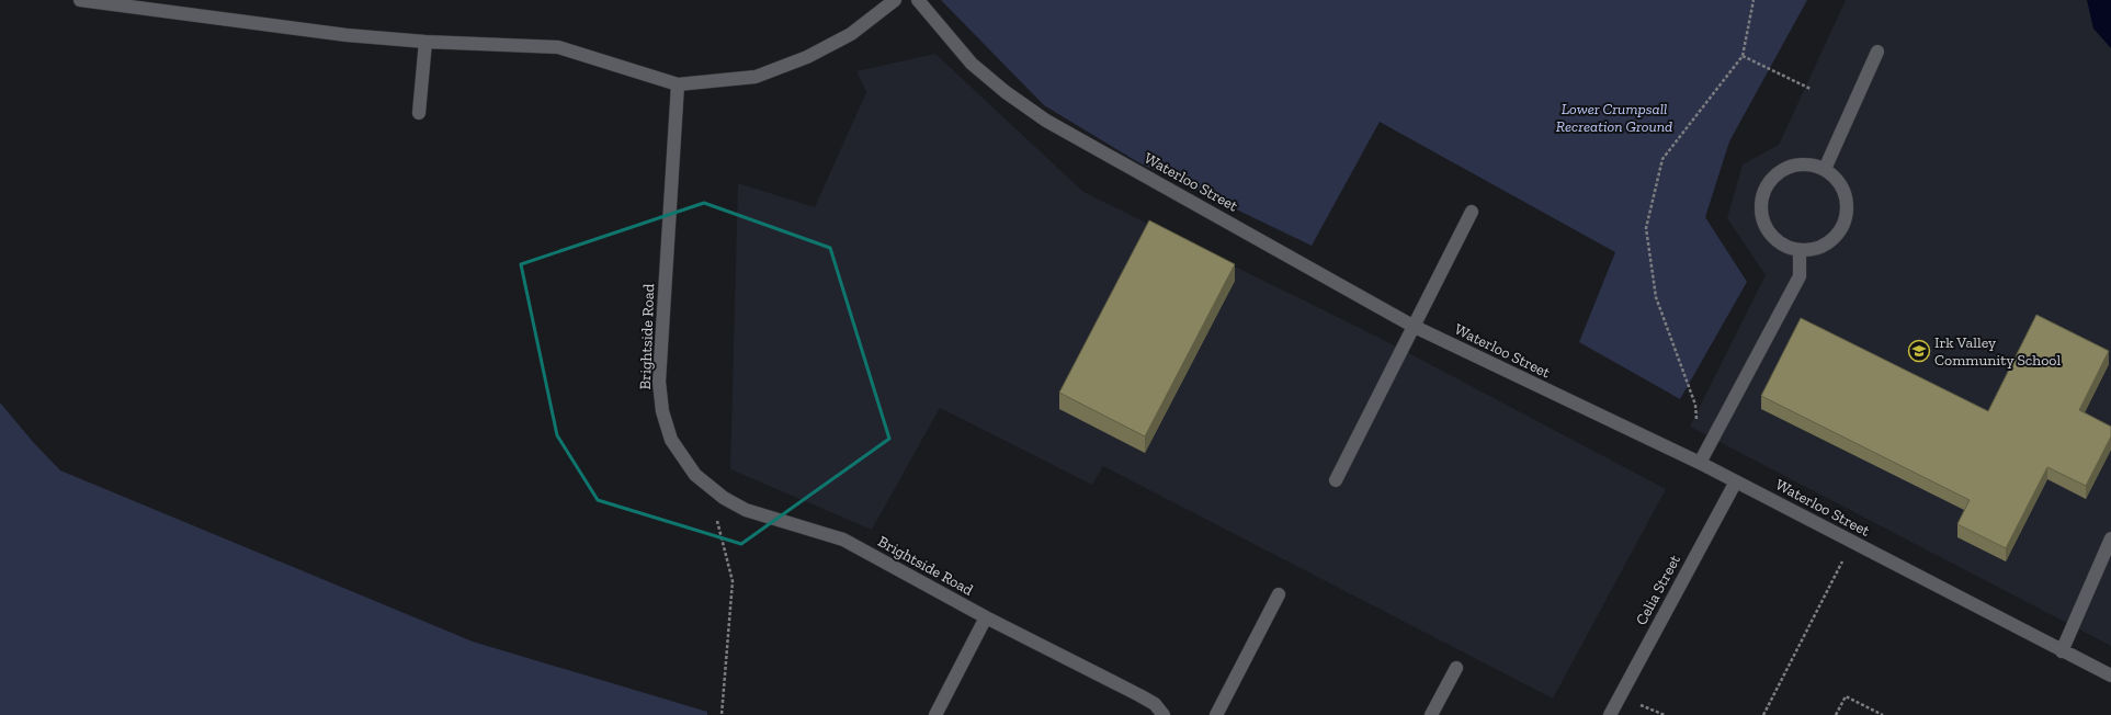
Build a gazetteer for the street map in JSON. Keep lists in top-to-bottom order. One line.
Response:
{"streets":{"street":["Waterloo Street","Brightside Road","Celia Street"]},"crossings":[["Waterloo Street","Celia Street"]],"parks":["Lower Crumpsall Recreation Ground"],"places":{"school or university":["Irk Valley Community School"]}}
